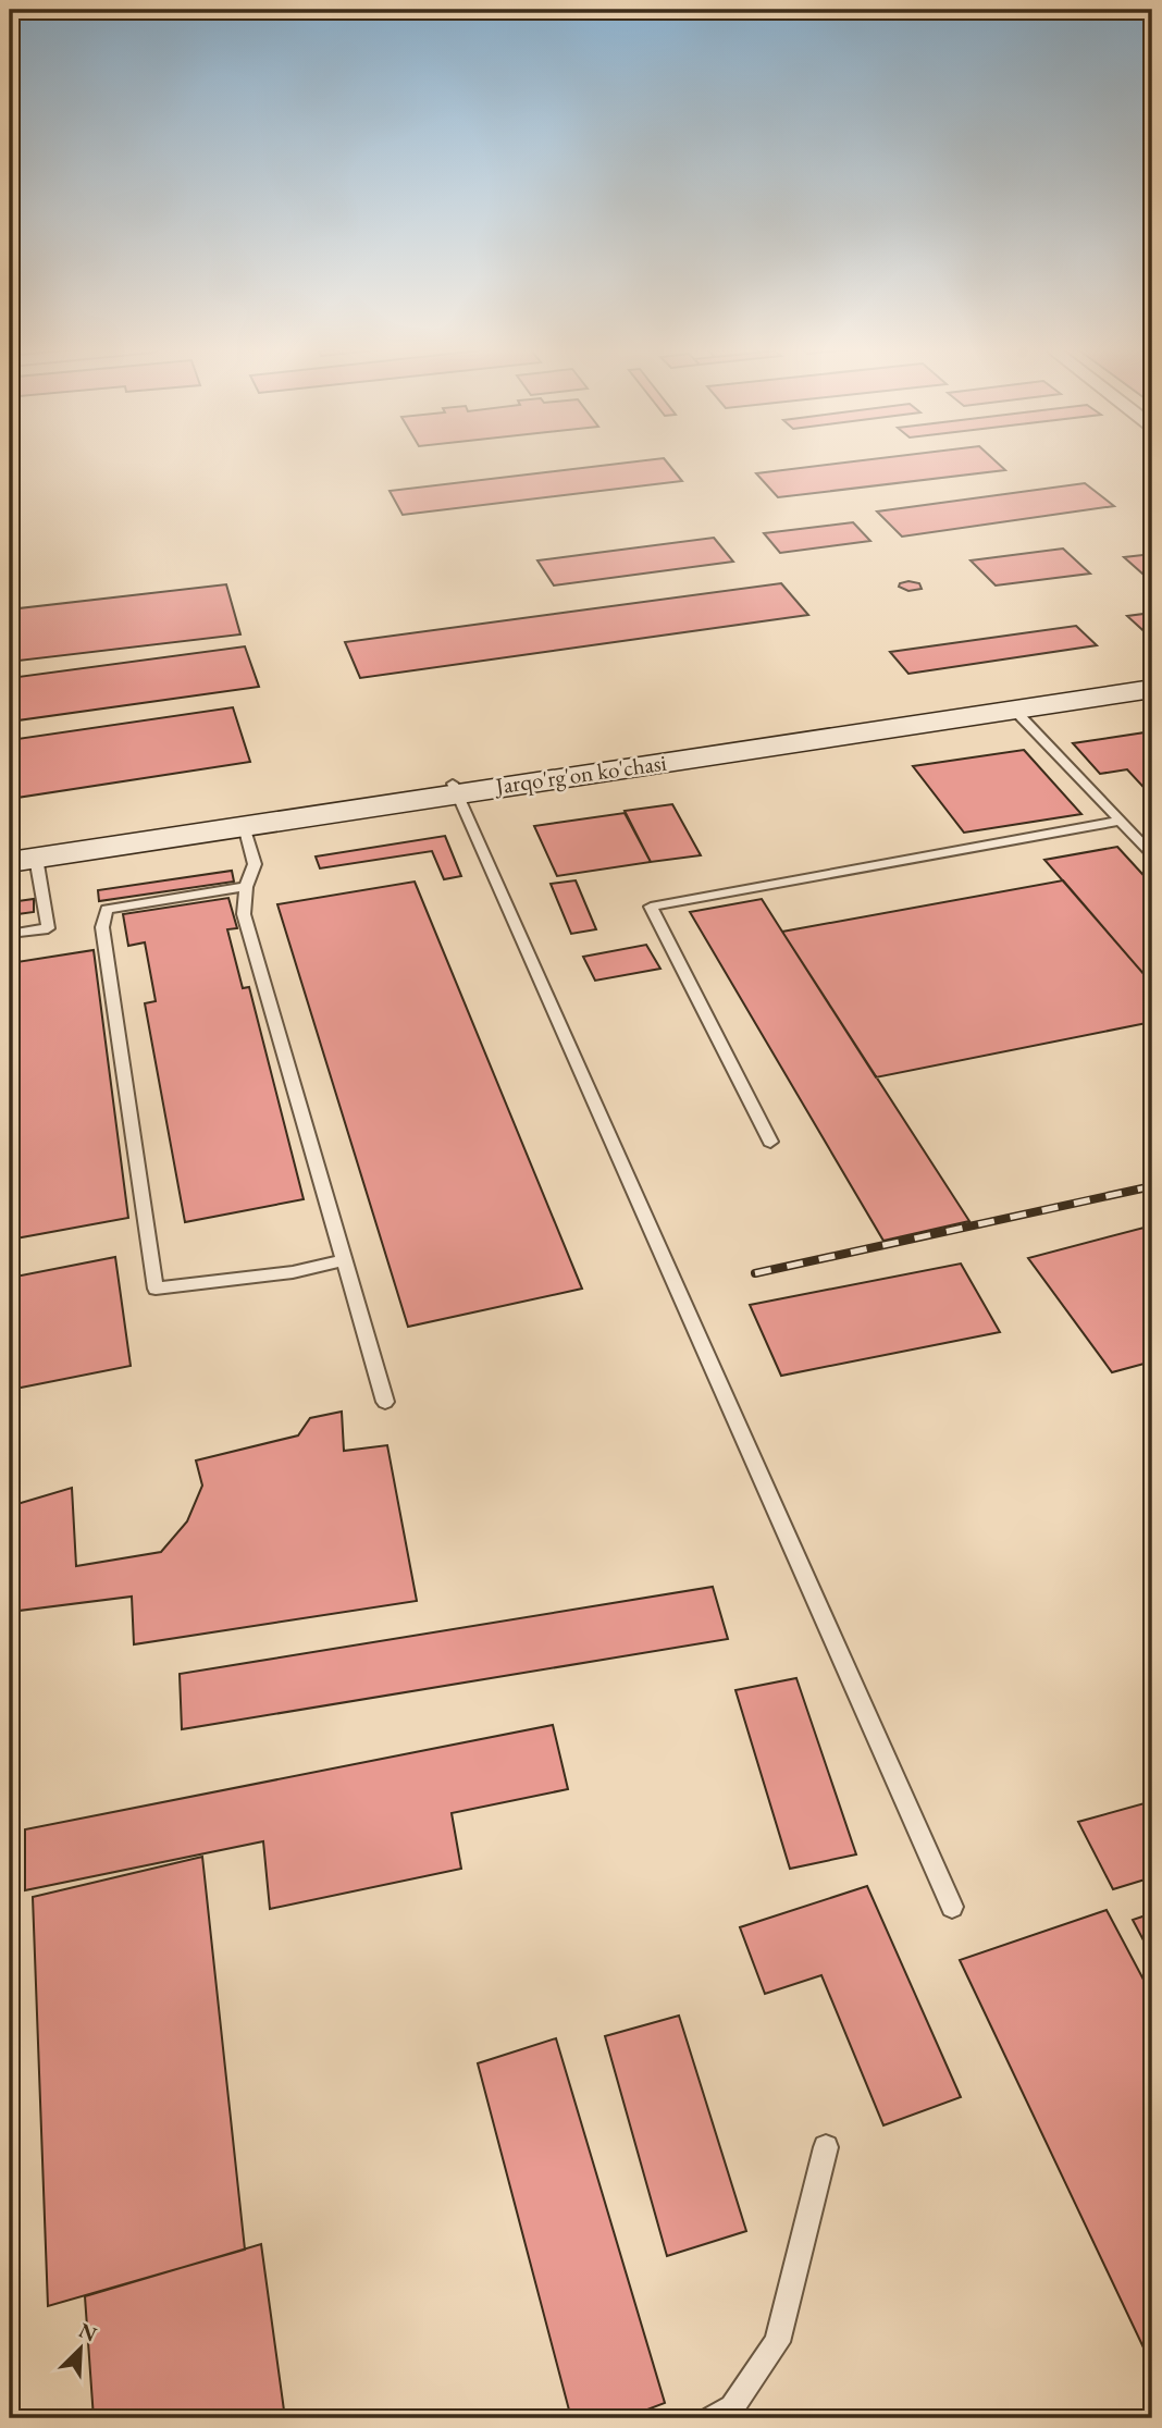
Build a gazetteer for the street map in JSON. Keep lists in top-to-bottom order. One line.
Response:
{"streets":{"main road":["Jarqo'rg'on ko'chasi"]},"north":"top right"}
